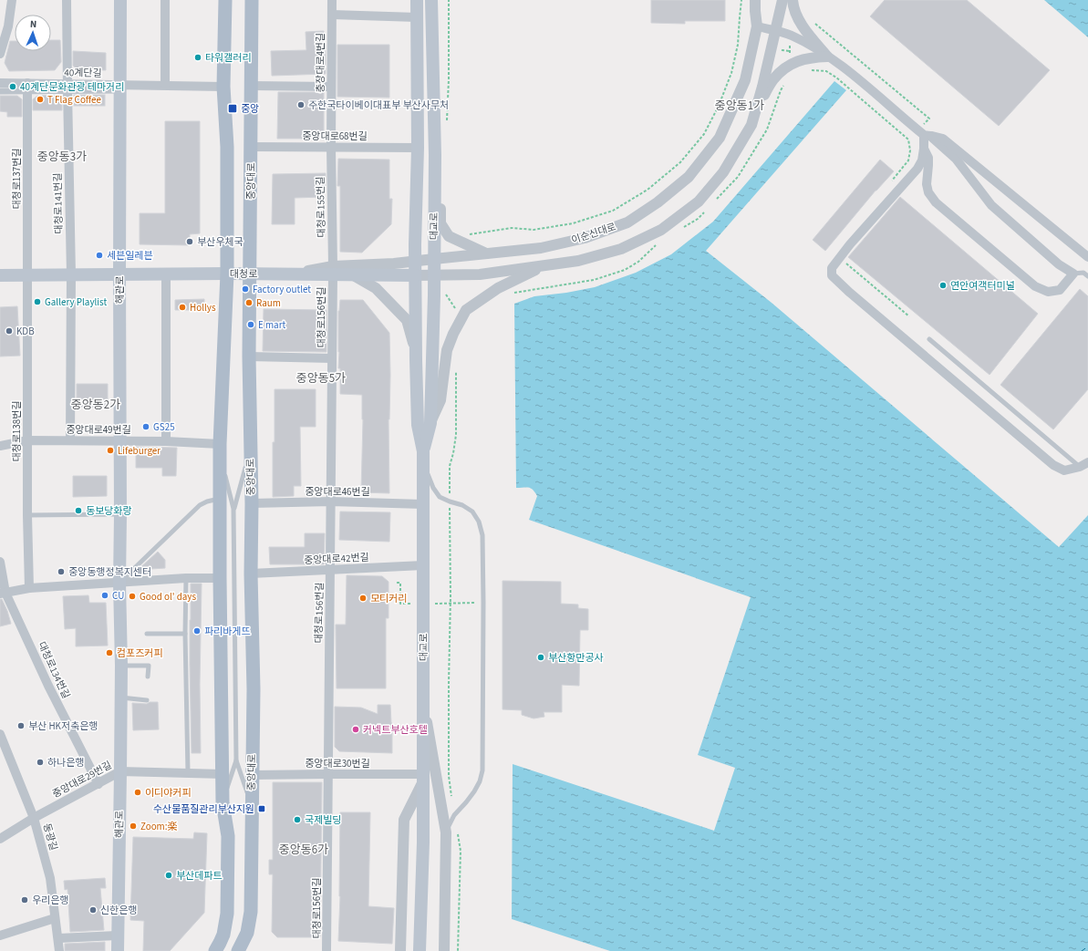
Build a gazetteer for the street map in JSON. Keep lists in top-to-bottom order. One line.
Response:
{"streets":{"main road":["중앙대로","대교로","대청로","해관로"],"street":["충장대로4번길","40계단길","중앙대로68번길","대청로137번길","대청로141번길","대청로155번길","이순신대로","대청로156번길","중앙대로49번길","대청로138번길","중앙대로46번길","중앙대로42번길","대청로134번길","중앙대로30번길","중앙대로29번길","동광길"]},"crossings":[["충장대로4번길","중앙대로68번길"],["충장대로4번길","대청로155번길"],["40계단길","대청로137번길"],["40계단길","대청로141번길"],["40계단길","해관로"],["중앙대로68번길","중앙대로"],["중앙대로68번길","대청로155번길"],["중앙대로68번길","대교로"],["대청로137번길","대청로"],["대청로137번길","대청로138번길"],["중앙대로","대청로"],["중앙대로","중앙대로46번길"],["중앙대로","중앙대로42번길"],["중앙대로","중앙대로30번길"],["대청로141번길","대청로"],["대청로155번길","이순신대로"],["대청로155번길","대청로"],["대청로155번길","대청로156번길"],["대교로","이순신대로"],["대교로","대청로"],["대교로","중앙대로46번길"],["대교로","중앙대로42번길"],["대교로","중앙대로30번길"],["이순신대로","대청로"],["이순신대로","대청로156번길"],["대청로","해관로"],["대청로","대청로156번길"],["대청로","대청로138번길"],["해관로","중앙대로49번길"],["해관로","중앙대로29번길"],["대청로156번길","중앙대로46번길"],["대청로156번길","중앙대로42번길"],["대청로156번길","중앙대로30번길"],["중앙대로49번길","대청로138번길"],["대청로134번길","중앙대로29번길"],["중앙대로29번길","동광길"]],"districts":["중앙동1가","중앙동3가","중앙동5가","중앙동2가","중앙동6가"],"places":{"other":["타워갤러리","40계단문화관광 테마거리","T Flag Coffee","주한국타이베이대표부 부산사무처","부산우체국","세븐일레븐","연안여객터미널","Factory outlet","Gallery Playlist","Raum","Hollys","E mart","KDB","GS25","Lifeburger","동보당화랑","중앙동행정복지센터","CU","Good ol' days","모티커리","파리바게뜨","컴포즈커피","부산항만공사","부산 HK저축은행","커넥트부산호텔","하나은행","이디야커피","국제빌딩","Zoom:楽","부산데파트","우리은행","신한은행"],"transit":["중앙","수산물품질관리부산지원"]},"north":"top"}
